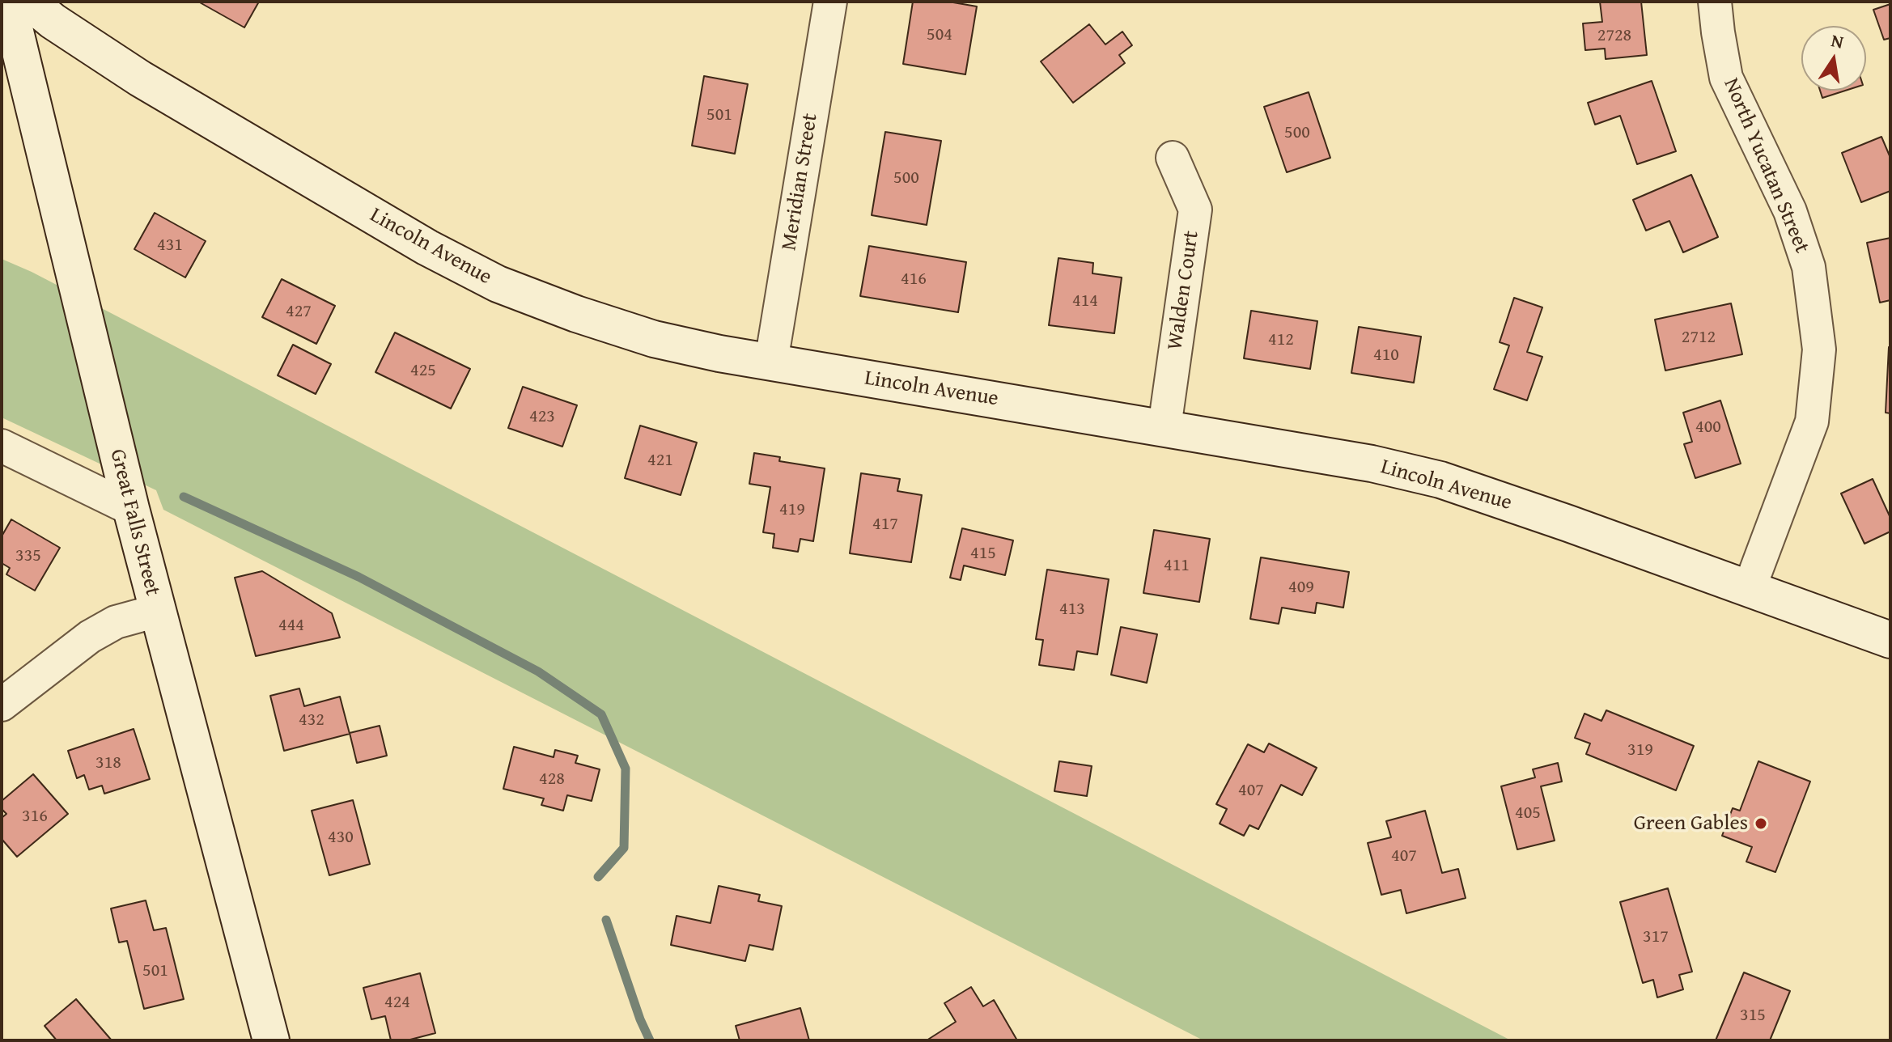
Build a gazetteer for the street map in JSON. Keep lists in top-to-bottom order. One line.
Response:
{"streets":{"street":["North Yucatan Street","Meridian Street","Lincoln Avenue","Walden Court","Great Falls Street"]},"crossings":[["North Yucatan Street","Lincoln Avenue"],["Meridian Street","Lincoln Avenue"],["Lincoln Avenue","Walden Court"]],"places":["Green Gables"],"house_numbers":["504","2728","501","500","500","431","416","414","427","2712","412","410","425","423","400","421","419","417","415","335","411","409","413","444","432","319","318","428","407","405","316","430","407","317","501","424","315"],"north":"top"}
